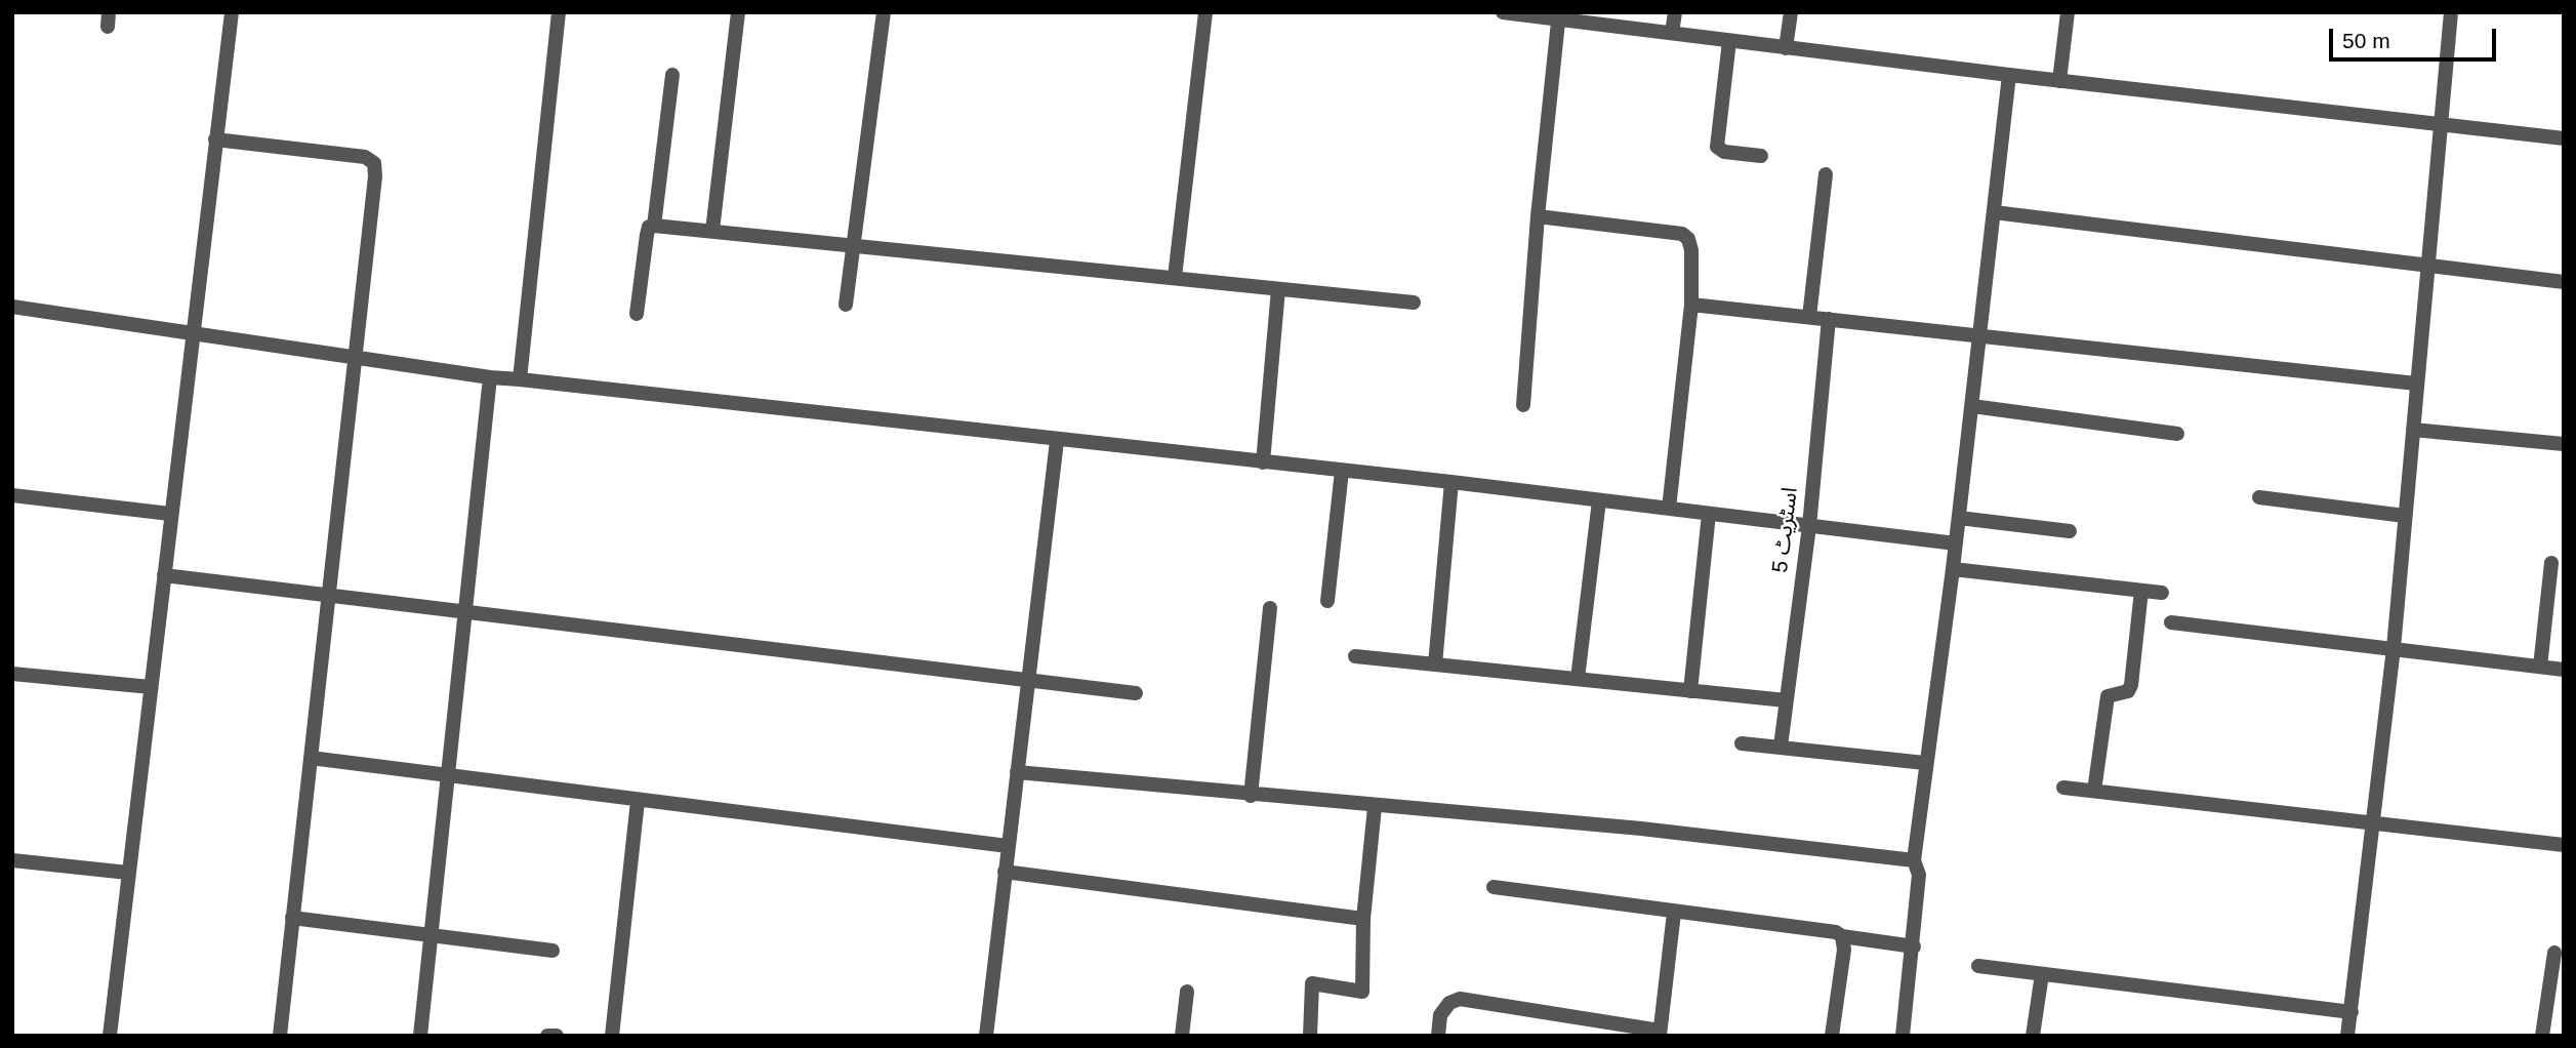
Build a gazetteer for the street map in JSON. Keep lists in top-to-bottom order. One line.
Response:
{"streets":{"street":["اسٹریٹ 5"]},"scale_bar":"50 m"}
